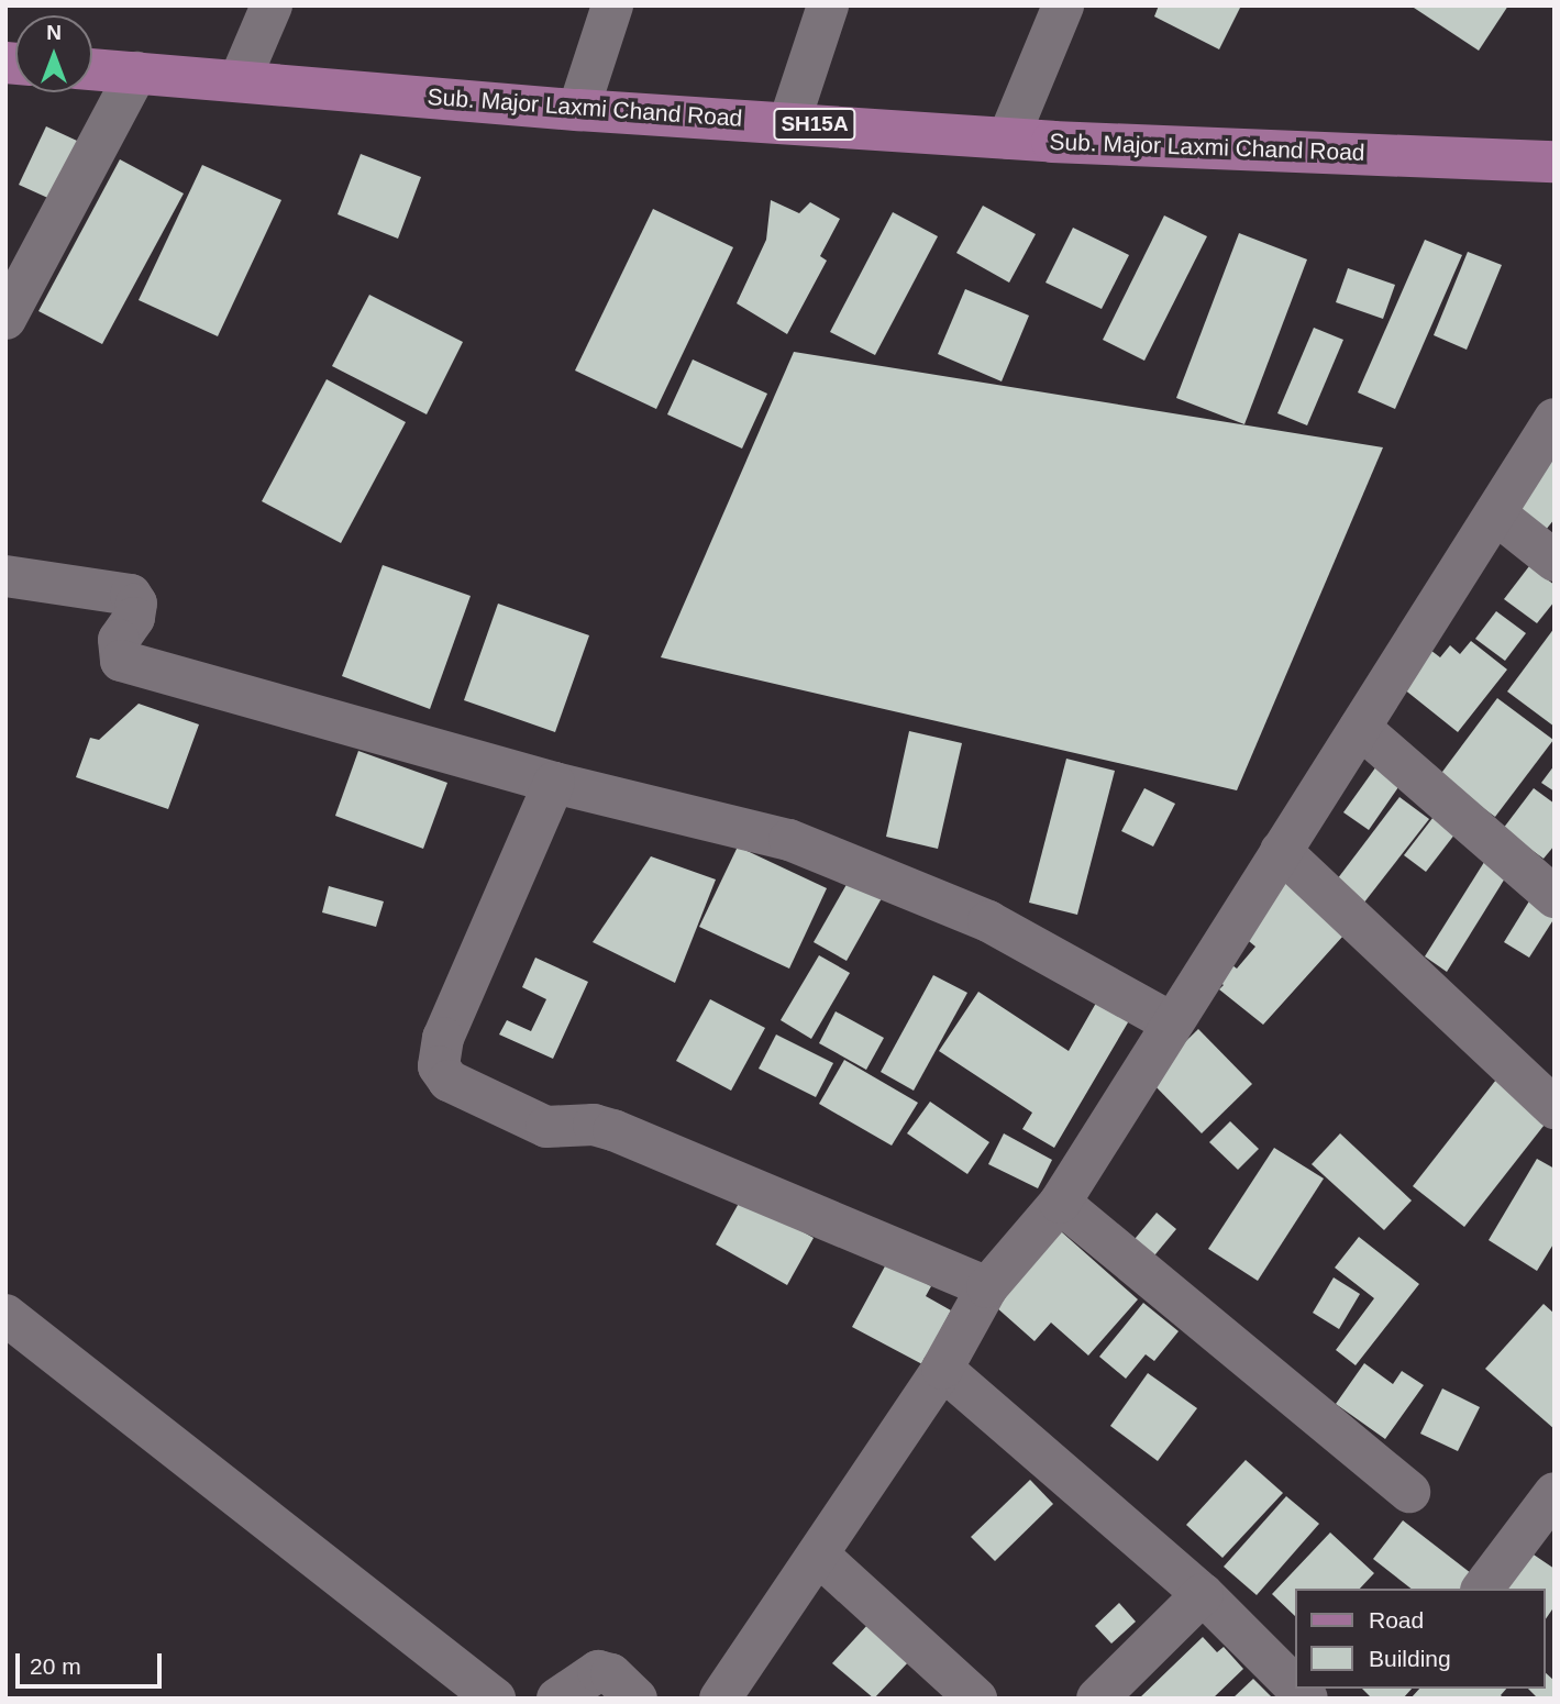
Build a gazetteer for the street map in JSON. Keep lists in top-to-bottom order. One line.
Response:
{"streets":{"main road":["Sub. Major Laxmi Chand Road","SH15A"]},"legend":["Road","Building"],"scale_bar":"20 m","north":"top"}
